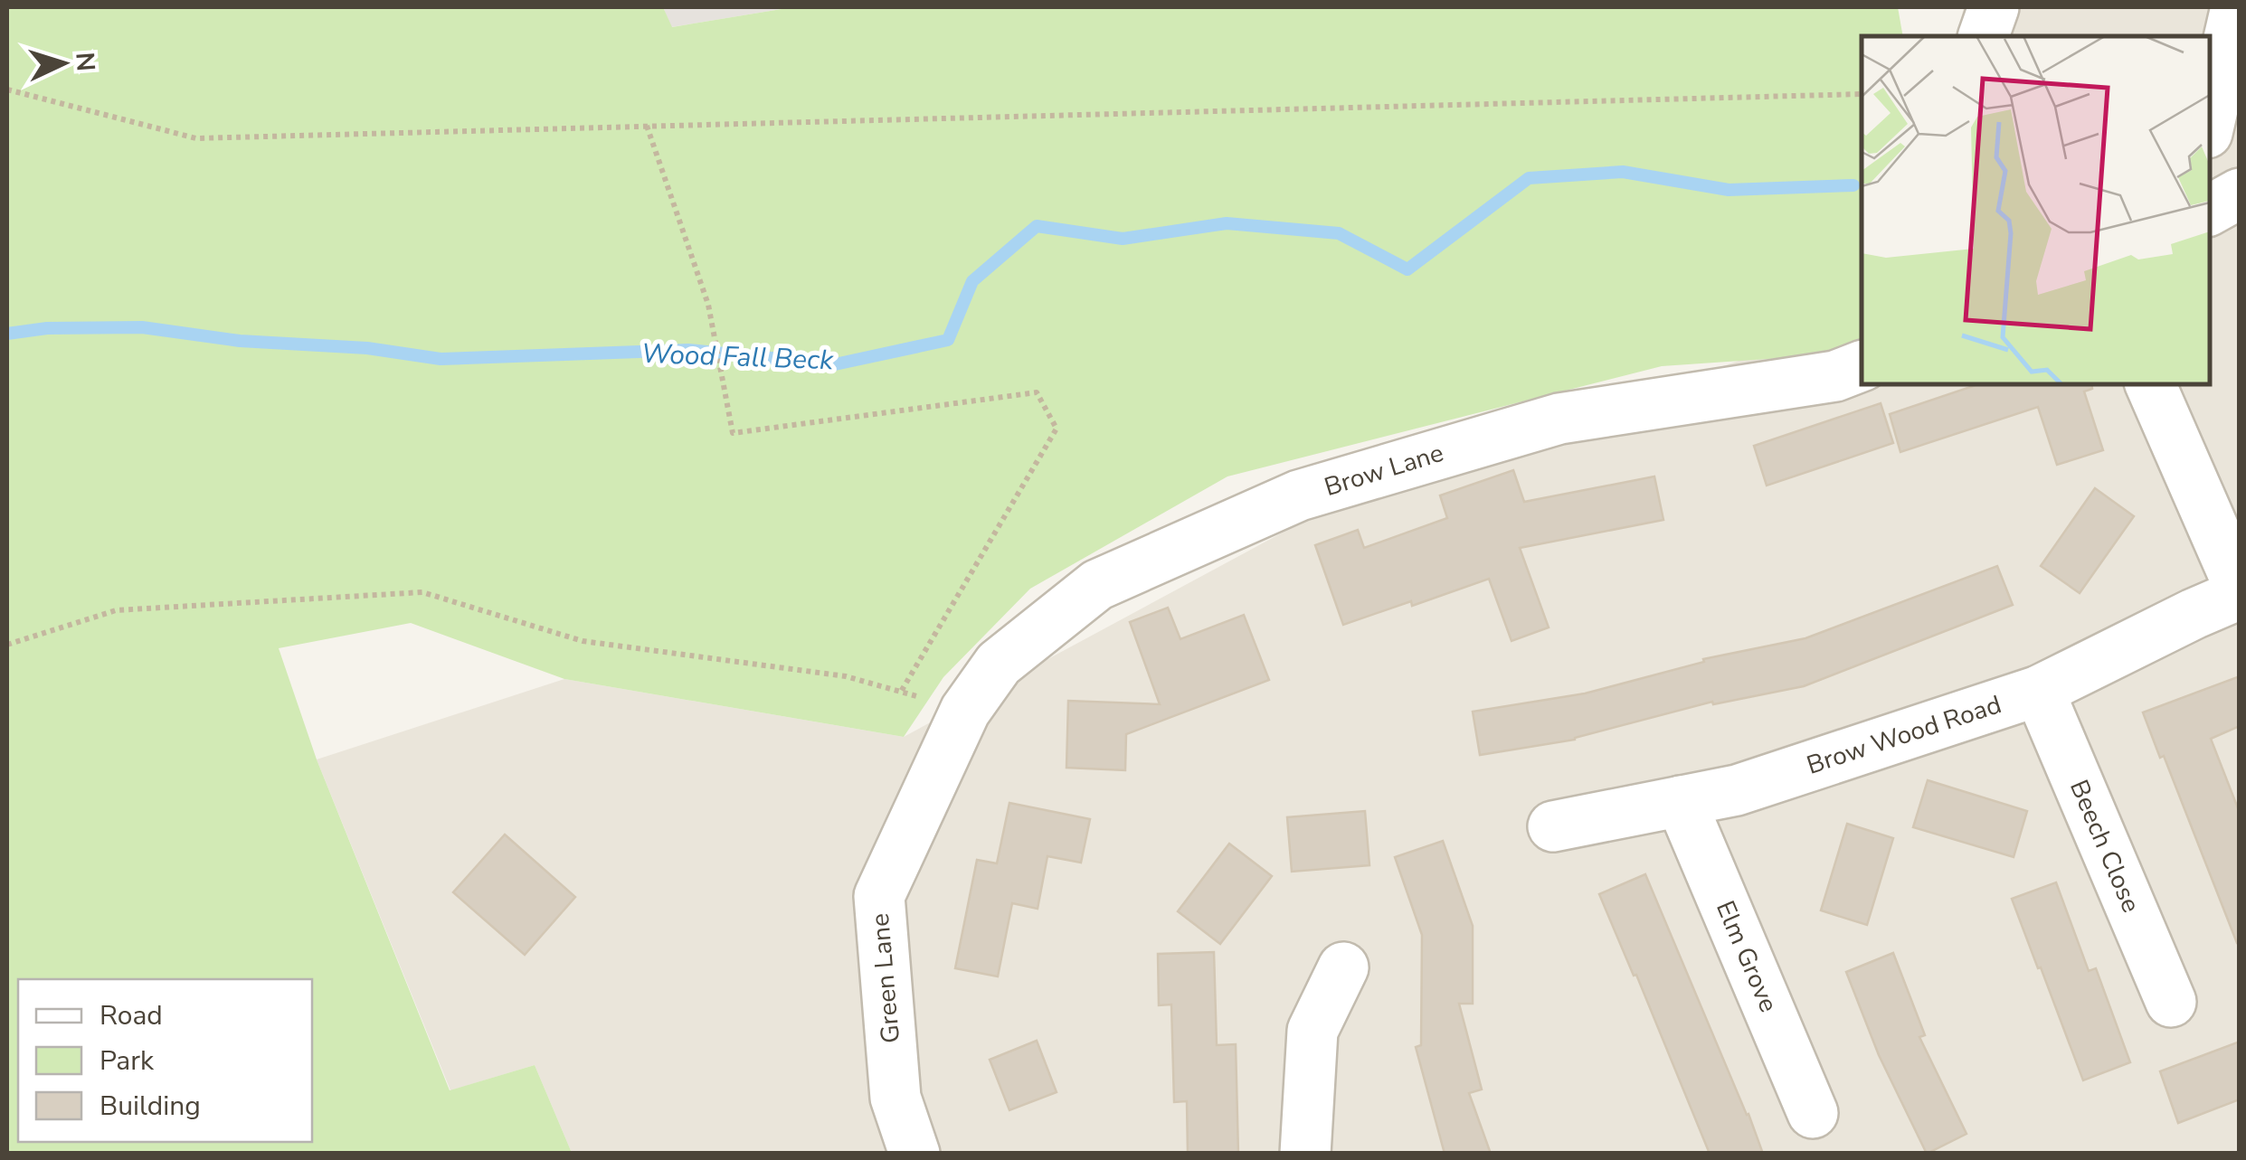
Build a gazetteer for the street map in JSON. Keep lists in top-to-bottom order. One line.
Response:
{"streets":{"street":["Brow Lane","Brow Wood Road","Beech Close","Elm Grove","Green Lane"]},"crossings":[["Brow Lane","Green Lane"],["Brow Wood Road","Beech Close"],["Brow Wood Road","Elm Grove"]],"water":["Wood Fall Beck"],"legend":["Road","Park","Building"],"north":"right"}
